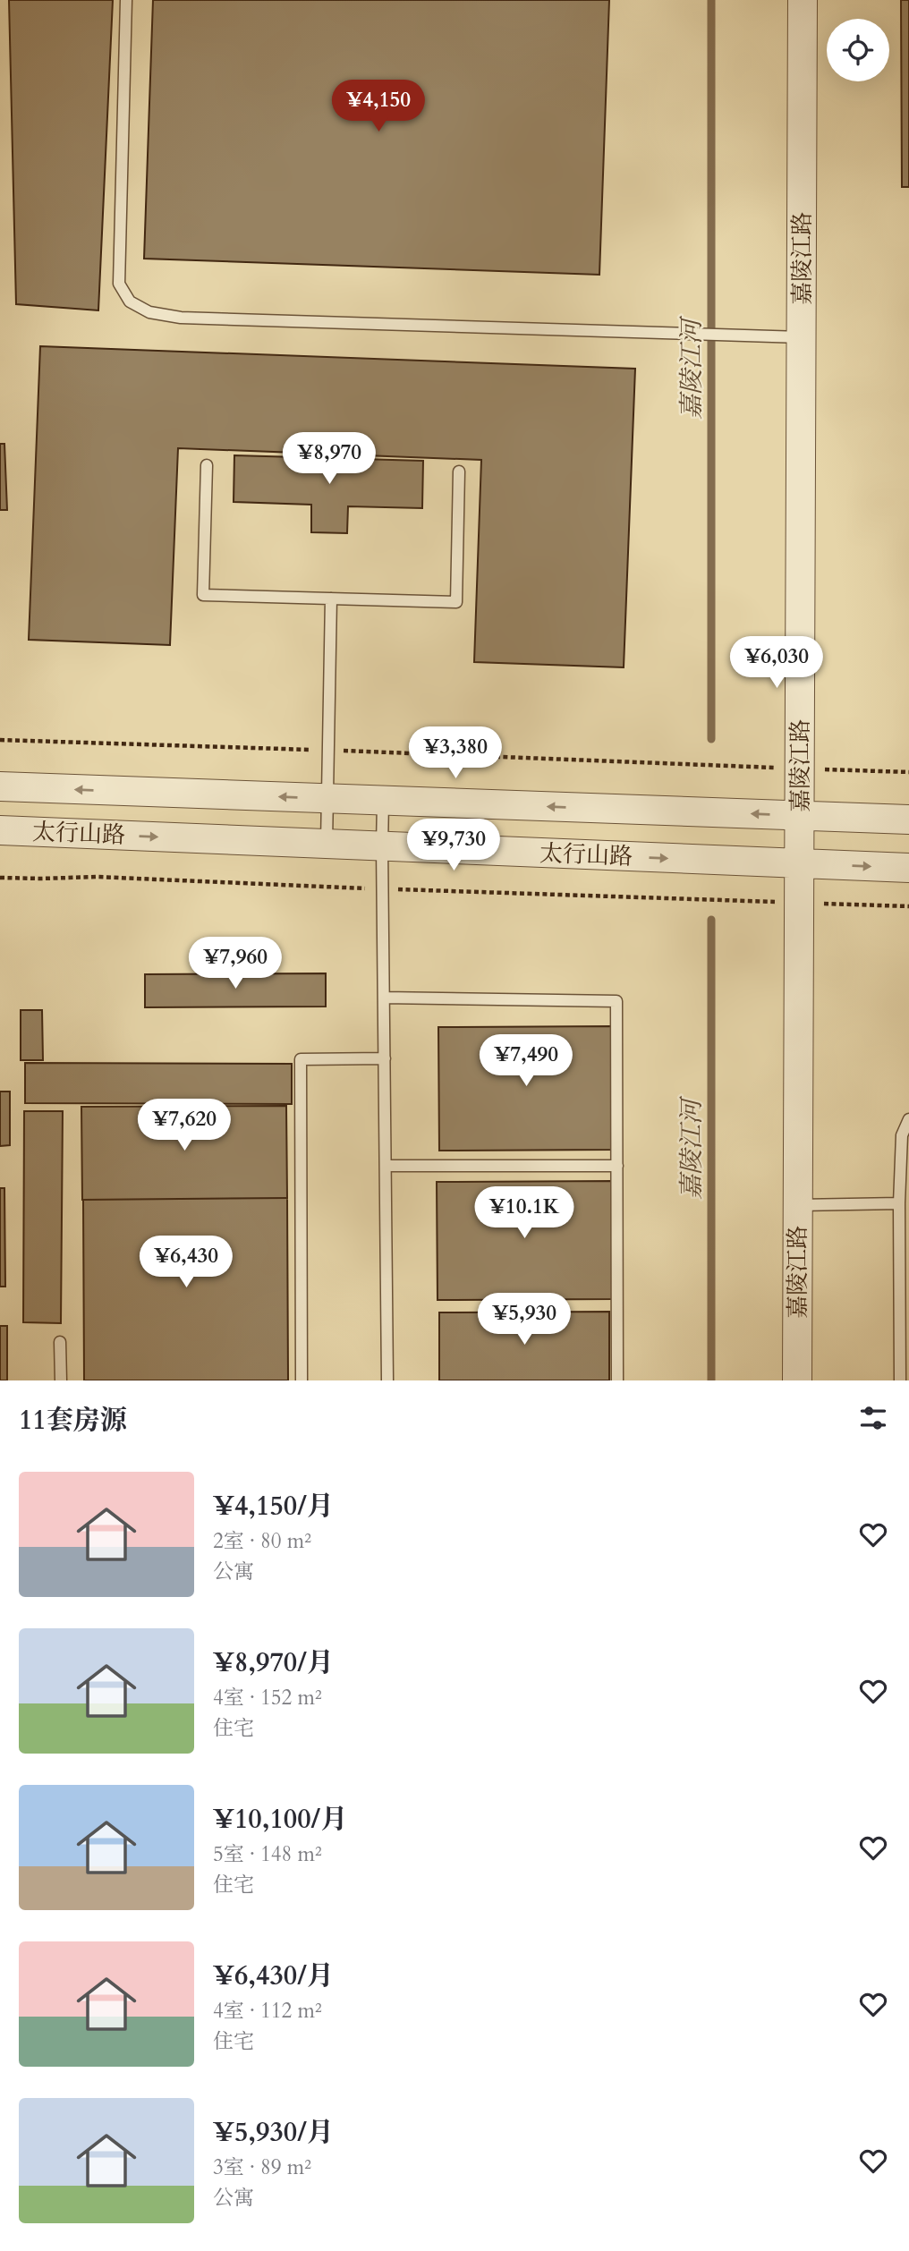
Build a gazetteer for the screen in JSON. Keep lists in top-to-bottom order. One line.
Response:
{"streets":{"street":["嘉陵江路","太行山路"]},"crossings":[["嘉陵江路","太行山路"]],"water":["嘉陵江河"],"page":{"price":["¥4,150","¥8,970","¥6,030","¥3,380","¥9,730","¥7,960","¥7,490","¥7,620","¥10.1K","¥6,430","¥5,930"],"heading":"11套房源","list":[{"name":"¥4,150/月","note":"2室 · 80 m² · 公寓"},{"name":"¥8,970/月","note":"4室 · 152 m² · 住宅"},{"name":"¥10,100/月","note":"5室 · 148 m² · 住宅"},{"name":"¥6,430/月","note":"4室 · 112 m² · 住宅"},{"name":"¥5,930/月","note":"3室 · 89 m² · 公寓"}]}}
